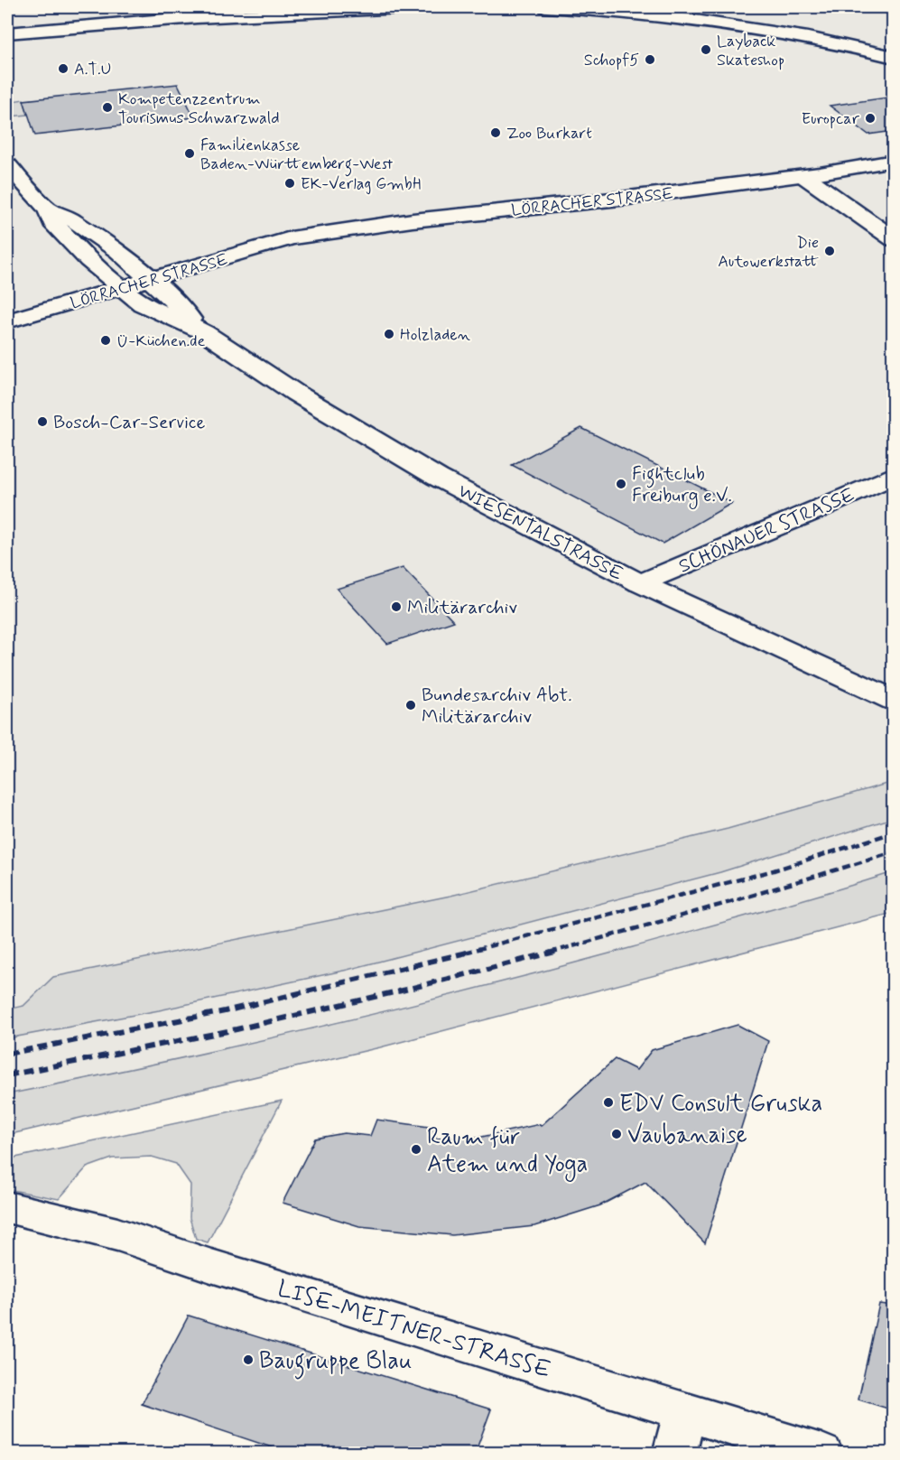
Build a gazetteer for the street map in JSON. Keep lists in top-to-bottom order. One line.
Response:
{"streets":{"street":["LÖRRACHER STRASSE","SCHÖNAUER STRASSE","WIESENTALSTRASSE","LISE-MEITNER-STRASSE"]},"crossings":[["LÖRRACHER STRASSE","WIESENTALSTRASSE"],["SCHÖNAUER STRASSE","WIESENTALSTRASSE"]],"places":["Layback Skateshop","Schopf5","A.T.U","Kompetenzzentrum Tourismus Schwarzwald","Europcar","Zoo Burkart","Familienkasse Baden-Württemberg-West","EK-Verlag GmbH","Die Autowerkstatt","Holzladen","Ü-Küchen.de","Bosch-Car-Service","Fightclub Freiburg e.V.","Militärarchiv","Bundesarchiv Abt. Militärarchiv","EDV Consult Gruska","Vaubanaise","Raum für Atem und Yoga","Baugruppe Blau"]}
